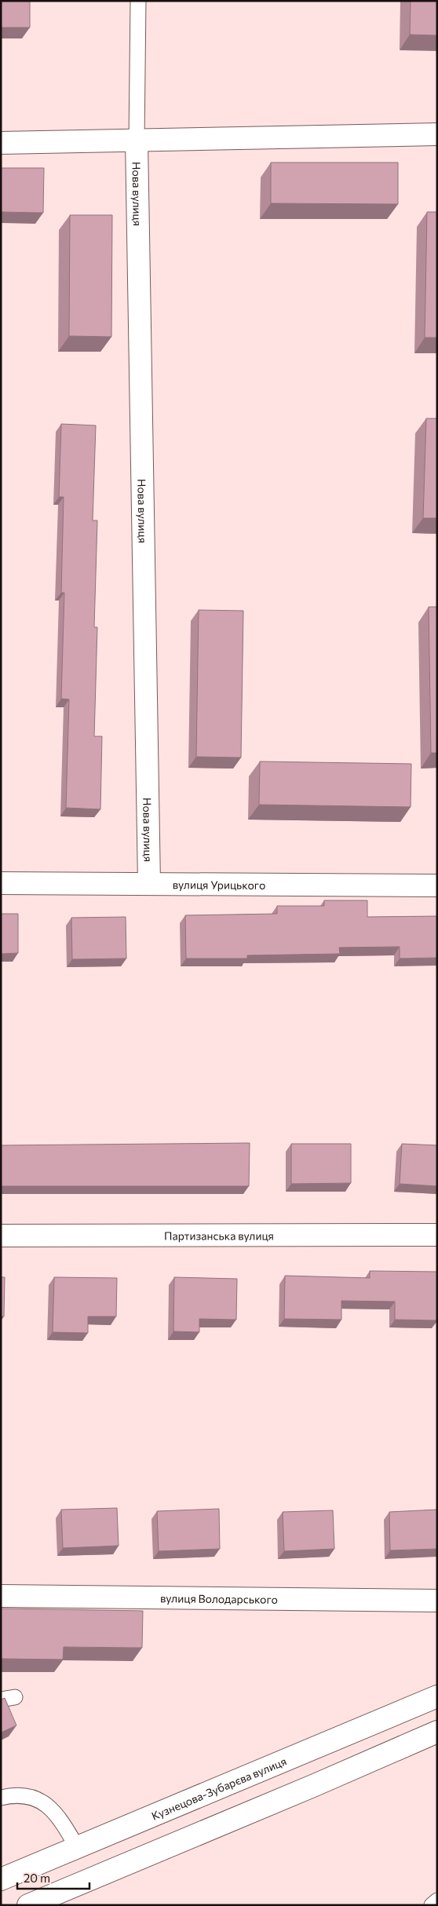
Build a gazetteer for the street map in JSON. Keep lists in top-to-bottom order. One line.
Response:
{"streets":{"street":["Нова вулиця","вулиця Урицького","Партизанська вулиця","вулиця Володарського","Кузнецова-Зубарєва вулиця"]},"crossings":[["Нова вулиця","вулиця Урицького"]],"scale_bar":"20 m"}
